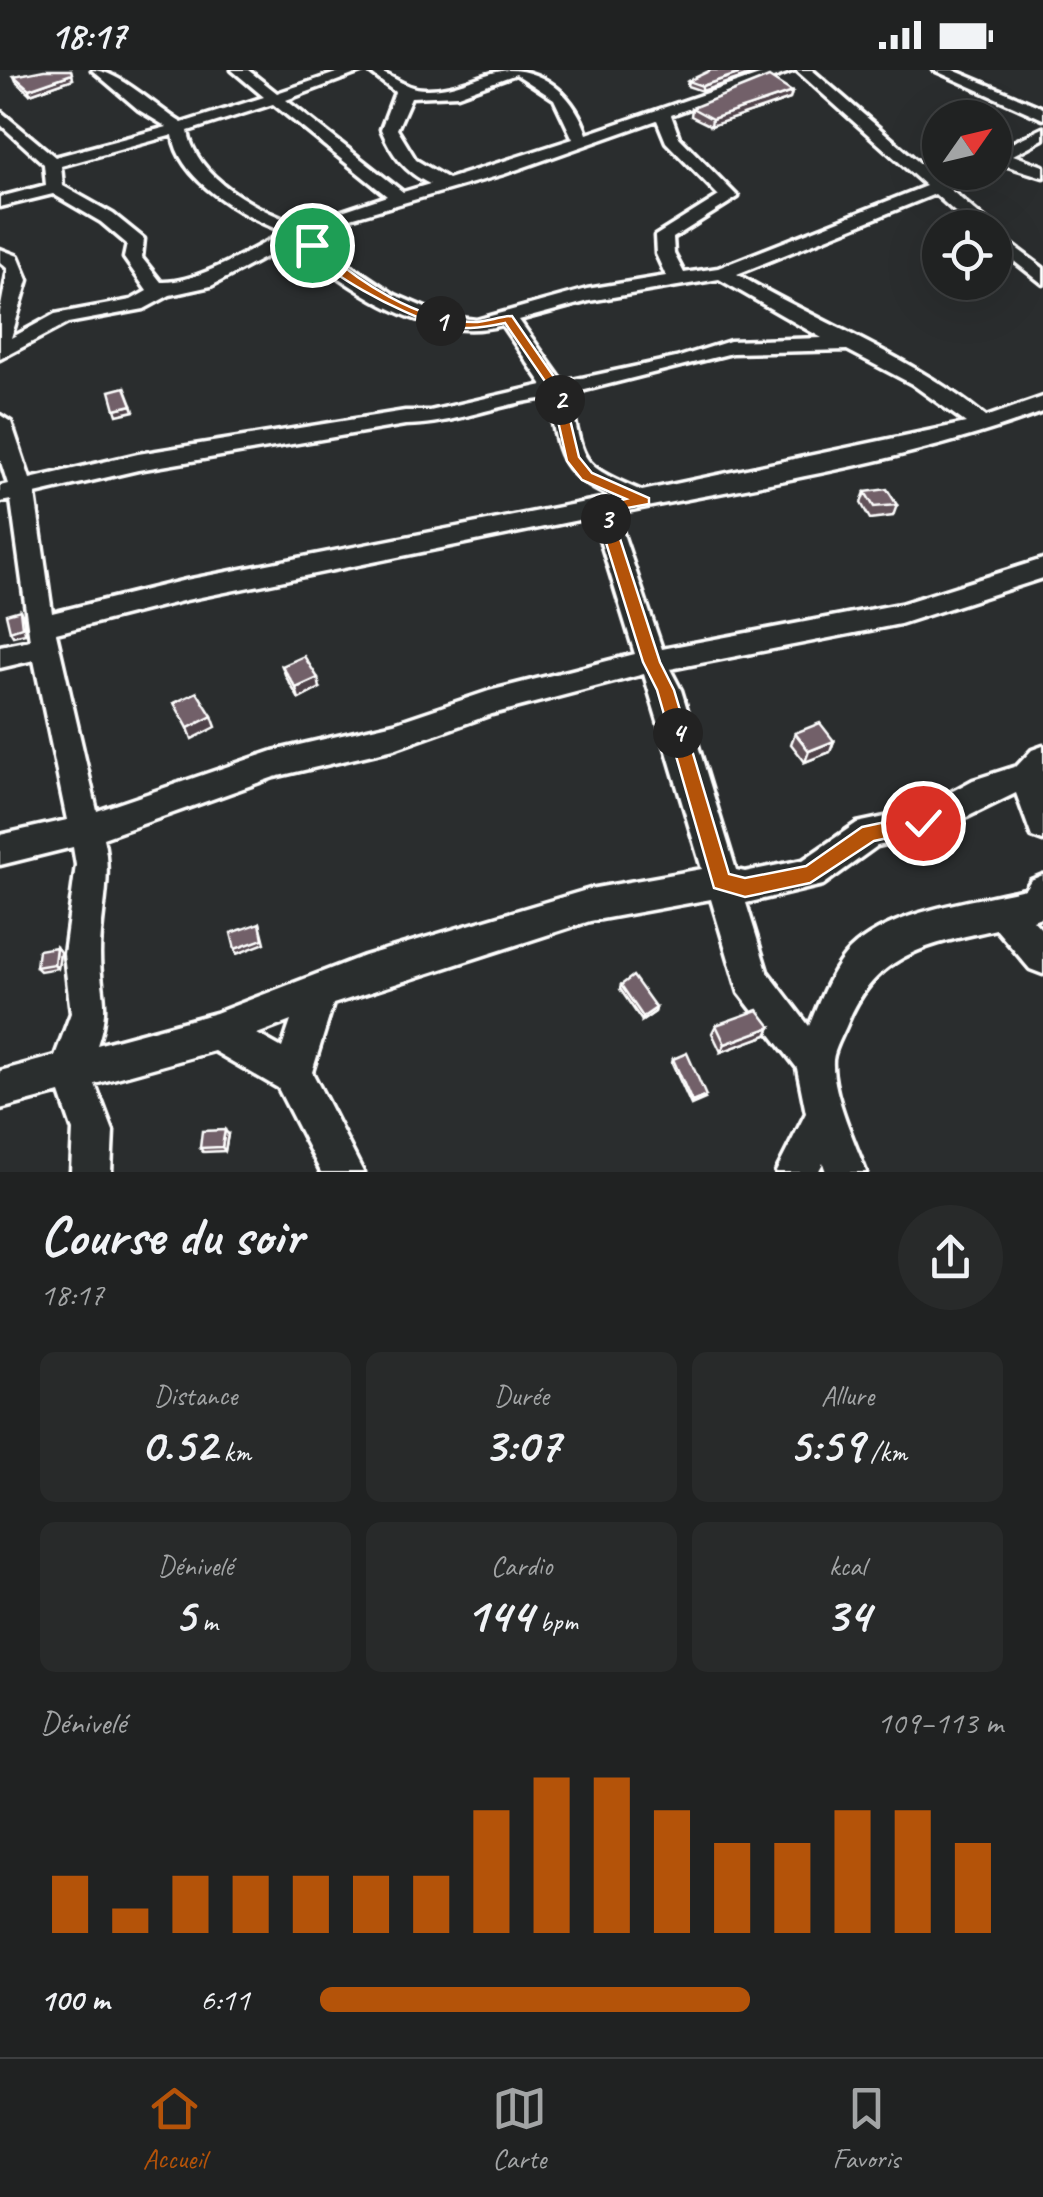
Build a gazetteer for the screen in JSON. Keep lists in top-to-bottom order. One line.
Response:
{"north":"top right","page":{"status":"18:17","pins":["1","2","3","4"],"heading":["Course du soir","18:17"],"stats":[["Distance","0.52 km"],["Durée","3:07"],["Allure","5:59 /km"],["Dénivelé","5 m"],["Cardio","144 bpm"],["kcal","34"]],"chart":["Dénivelé","109–113 m"],"list":[{"name":"100 m","note":"6:11"}],"tabs":["Accueil","Carte","Favoris"]}}
